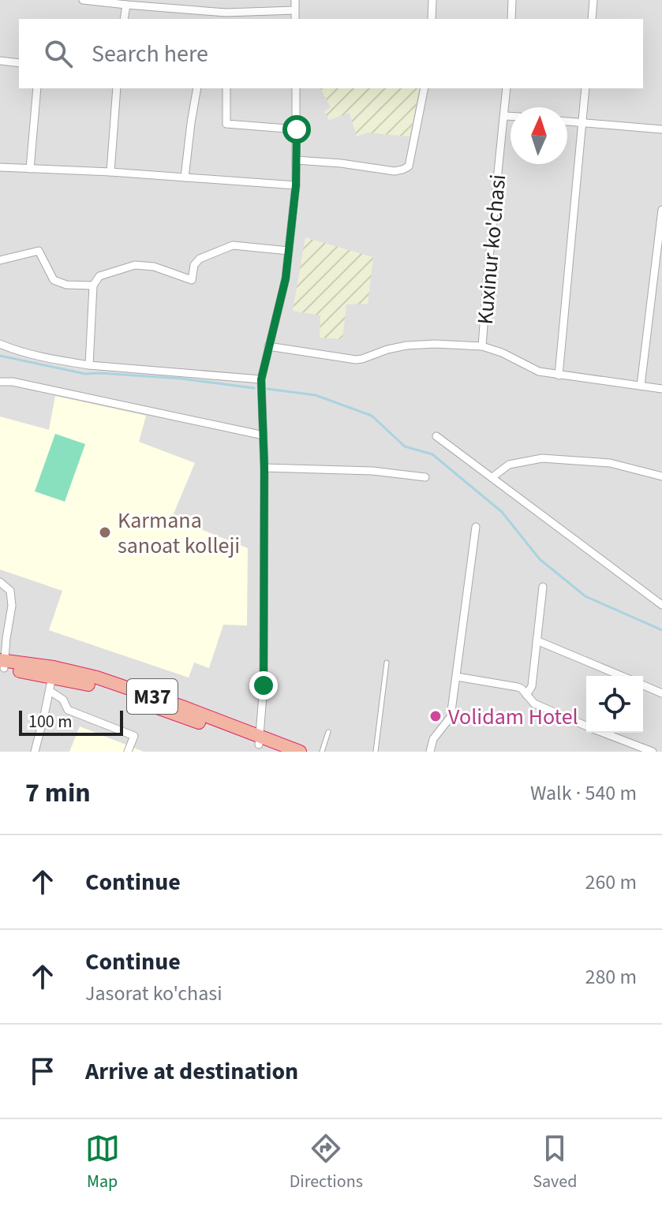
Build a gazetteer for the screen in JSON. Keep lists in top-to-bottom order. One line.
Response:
{"streets":{"highway":["M37"],"street":["Kuxinur ko'chasi"]},"places":["Karmana sanoat kolleji","Volidam Hotel"],"scale_bar":"100 m","north":"top","page":{"search":"Search here","scale":"100 m","heading":["7 min","Walk · 540 m"],"list":[["Continue","260 m"],["Continue","Jasorat ko'chasi","280 m"],"Arrive at destination"],"nav":["Map","Directions","Saved"]}}
